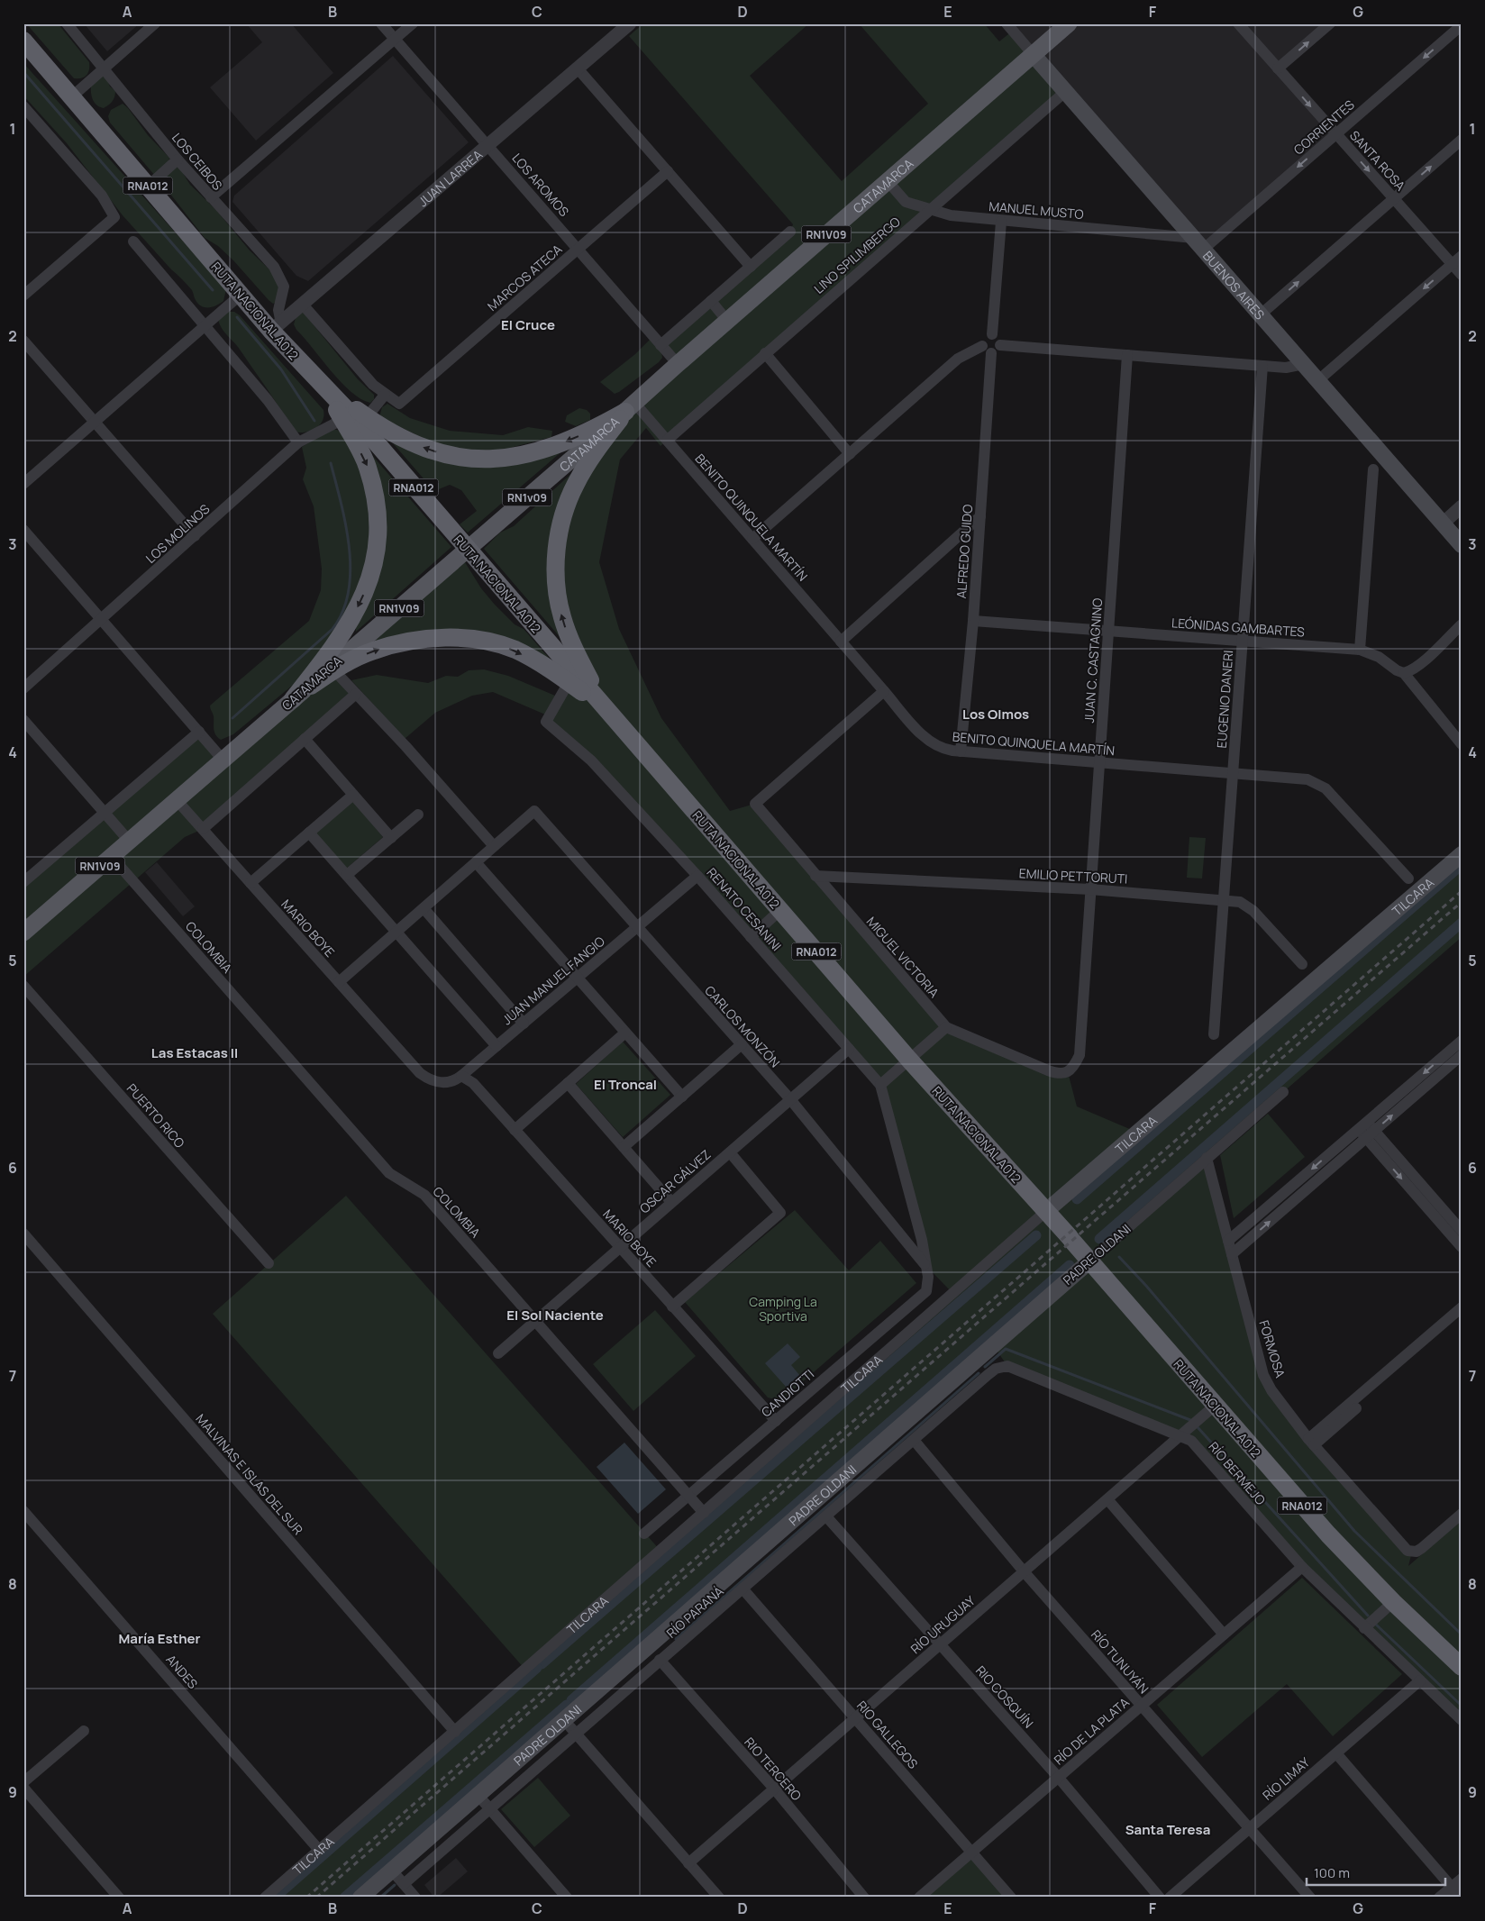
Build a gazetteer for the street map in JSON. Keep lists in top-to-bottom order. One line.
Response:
{"streets":{"highway":["RNA012","RUTA NACIONAL A012"],"main road":["CATAMARCA","RN1V09","BUENOS AIRES","RN1v09","TILCARA","PADRE OLDANI"],"street":["CORRIENTES","SANTA ROSA","LOS CEIBOS","JUAN LARREA","LOS AROMOS","MANUEL MUSTO","LINO SPILIMBERGO","MARCOS ATECA","BENITO QUINQUELA MARTÍN","LOS MOLINOS","ALFREDO GUIDO","LEÓNIDAS GAMBARTES","JUAN C. CASTAGNINO","EUGENIO DANERI","EMILIO PETTORUTI","RENATO CESANINI","MARIO BOYE","COLOMBIA","MIGUEL VICTORIA","JUAN MANUEL FANGIO","CARLOS MONZÓN","PUERTO RICO","OSCAR GÁLVEZ","FORMOSA","CANDIOTTI","RÍO BERMEJO","MALVINAS E ISLAS DEL SUR","RÍO PARANÁ","RÍO URUGUAY","RÍO TUNUYÁN","ANDES","RIO COSQUÍN","RÍO DE LA PLATA","RIO GALLEGOS","RIO TERCERO","RÍO LIMAY"]},"crossings":[["CORRIENTES","SANTA ROSA"],["CORRIENTES","MANUEL MUSTO"],["CORRIENTES","BUENOS AIRES"],["LOS CEIBOS","JUAN LARREA"],["LOS CEIBOS","RUTA NACIONAL A012"],["JUAN LARREA","LOS AROMOS"],["JUAN LARREA","RUTA NACIONAL A012"],["LOS AROMOS","CATAMARCA"],["LOS AROMOS","MARCOS ATECA"],["CATAMARCA","MANUEL MUSTO"],["CATAMARCA","BUENOS AIRES"],["CATAMARCA","RUTA NACIONAL A012"],["CATAMARCA","BENITO QUINQUELA MARTÍN"],["CATAMARCA","MARIO BOYE"],["CATAMARCA","COLOMBIA"],["MANUEL MUSTO","LINO SPILIMBERGO"],["MANUEL MUSTO","BUENOS AIRES"],["LINO SPILIMBERGO","BUENOS AIRES"],["LINO SPILIMBERGO","BENITO QUINQUELA MARTÍN"],["RUTA NACIONAL A012","LOS MOLINOS"],["RUTA NACIONAL A012","TILCARA"],["RUTA NACIONAL A012","RENATO CESANINI"],["RUTA NACIONAL A012","PADRE OLDANI"],["RUTA NACIONAL A012","RÍO URUGUAY"],["BENITO QUINQUELA MARTÍN","ALFREDO GUIDO"],["BENITO QUINQUELA MARTÍN","JUAN C. CASTAGNINO"],["BENITO QUINQUELA MARTÍN","EUGENIO DANERI"],["BENITO QUINQUELA MARTÍN","MIGUEL VICTORIA"],["ALFREDO GUIDO","LEÓNIDAS GAMBARTES"],["LEÓNIDAS GAMBARTES","JUAN C. CASTAGNINO"],["LEÓNIDAS GAMBARTES","EUGENIO DANERI"],["JUAN C. CASTAGNINO","EMILIO PETTORUTI"],["JUAN C. CASTAGNINO","MIGUEL VICTORIA"],["EUGENIO DANERI","EMILIO PETTORUTI"],["EMILIO PETTORUTI","MIGUEL VICTORIA"],["TILCARA","COLOMBIA"],["TILCARA","MALVINAS E ISLAS DEL SUR"],["TILCARA","ANDES"],["RENATO CESANINI","JUAN MANUEL FANGIO"],["RENATO CESANINI","CARLOS MONZÓN"],["RENATO CESANINI","OSCAR GÁLVEZ"],["RENATO CESANINI","CANDIOTTI"],["MARIO BOYE","JUAN MANUEL FANGIO"],["MARIO BOYE","OSCAR GÁLVEZ"],["MARIO BOYE","CANDIOTTI"],["COLOMBIA","OSCAR GÁLVEZ"],["COLOMBIA","CANDIOTTI"],["JUAN MANUEL FANGIO","CARLOS MONZÓN"],["CARLOS MONZÓN","OSCAR GÁLVEZ"],["CARLOS MONZÓN","CANDIOTTI"],["PADRE OLDANI","FORMOSA"],["RÍO BERMEJO","RÍO PARANÁ"],["RÍO BERMEJO","RÍO URUGUAY"],["RÍO BERMEJO","RÍO DE LA PLATA"],["RÍO BERMEJO","RÍO LIMAY"],["RÍO PARANÁ","RÍO TUNUYÁN"],["RÍO PARANÁ","RIO COSQUÍN"],["RÍO PARANÁ","RIO GALLEGOS"],["RÍO PARANÁ","RIO TERCERO"],["RÍO URUGUAY","RÍO TUNUYÁN"],["RÍO URUGUAY","RIO COSQUÍN"],["RÍO URUGUAY","RIO GALLEGOS"],["RÍO URUGUAY","RIO TERCERO"],["RÍO TUNUYÁN","RÍO DE LA PLATA"],["RÍO TUNUYÁN","RÍO LIMAY"],["RIO COSQUÍN","RÍO DE LA PLATA"],["RÍO DE LA PLATA","RIO GALLEGOS"]],"one_way":["SANTA ROSA"],"districts":["El Cruce","Los Olmos","Las Estacas II","El Troncal","El Sol Naciente","María Esther","Santa Teresa"],"parks":["Camping La Sportiva"],"scale_bar":"100 m","grid":{"columns":["A","B","C","D","E","F","G"],"rows":["1","2","3","4","5","6","7","8","9"]}}
